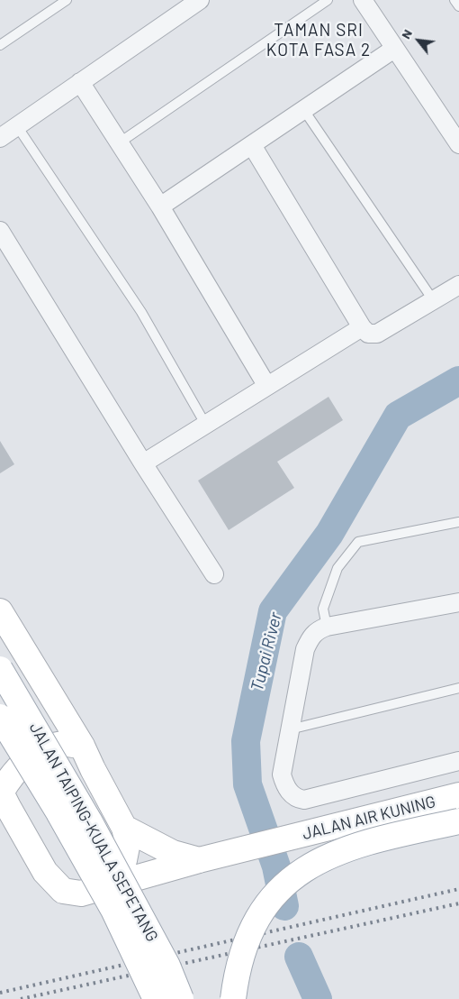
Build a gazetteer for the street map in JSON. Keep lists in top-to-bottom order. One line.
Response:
{"streets":{"main road":["JALAN AIR KUNING","JALAN TAIPING-KUALA SEPETANG"]},"districts":["TAMAN SRI KOTA FASA 2"],"water":["Tupai River"],"north":"top left"}
